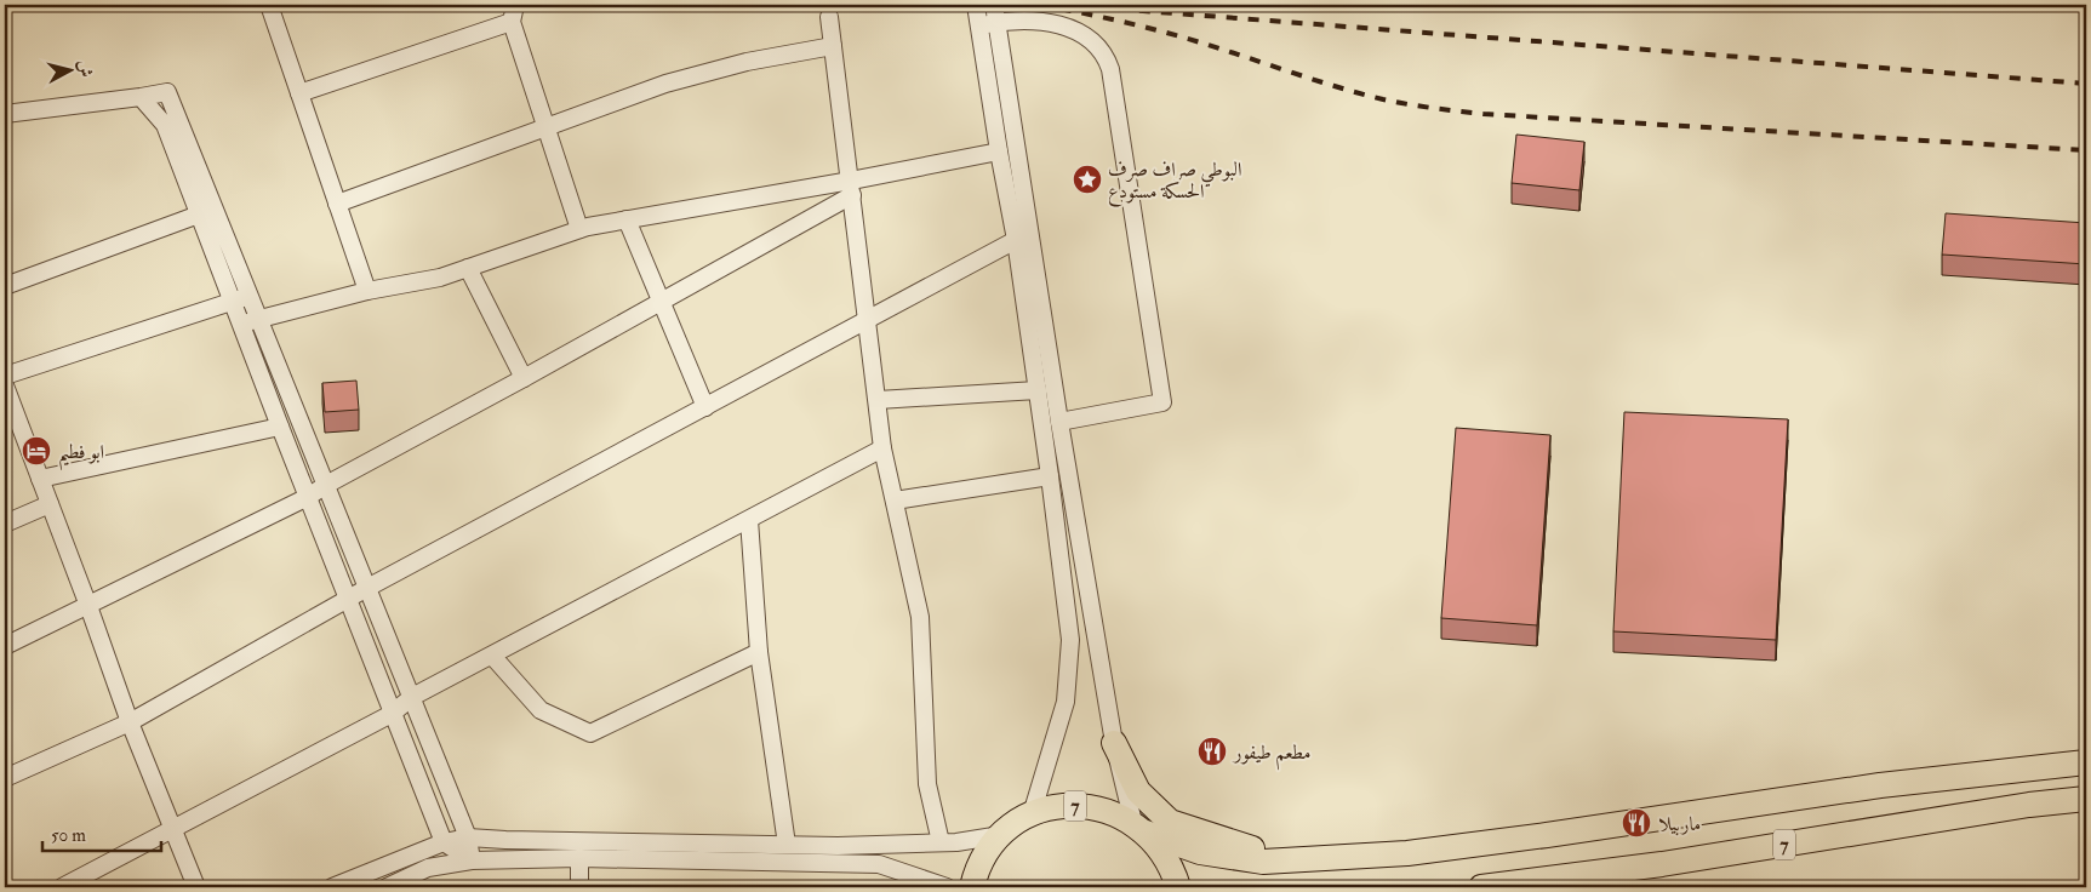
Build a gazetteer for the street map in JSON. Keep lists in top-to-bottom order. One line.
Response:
{"streets":{"highway":["7"]},"places":{"place":["البوطي صراف صرف الحسكة مستودع"],"hotel":["ابو فطيم"],"restaurant":["مطعم طيفور","ماربيلا"]},"scale_bar":"50 m","north":"right"}
